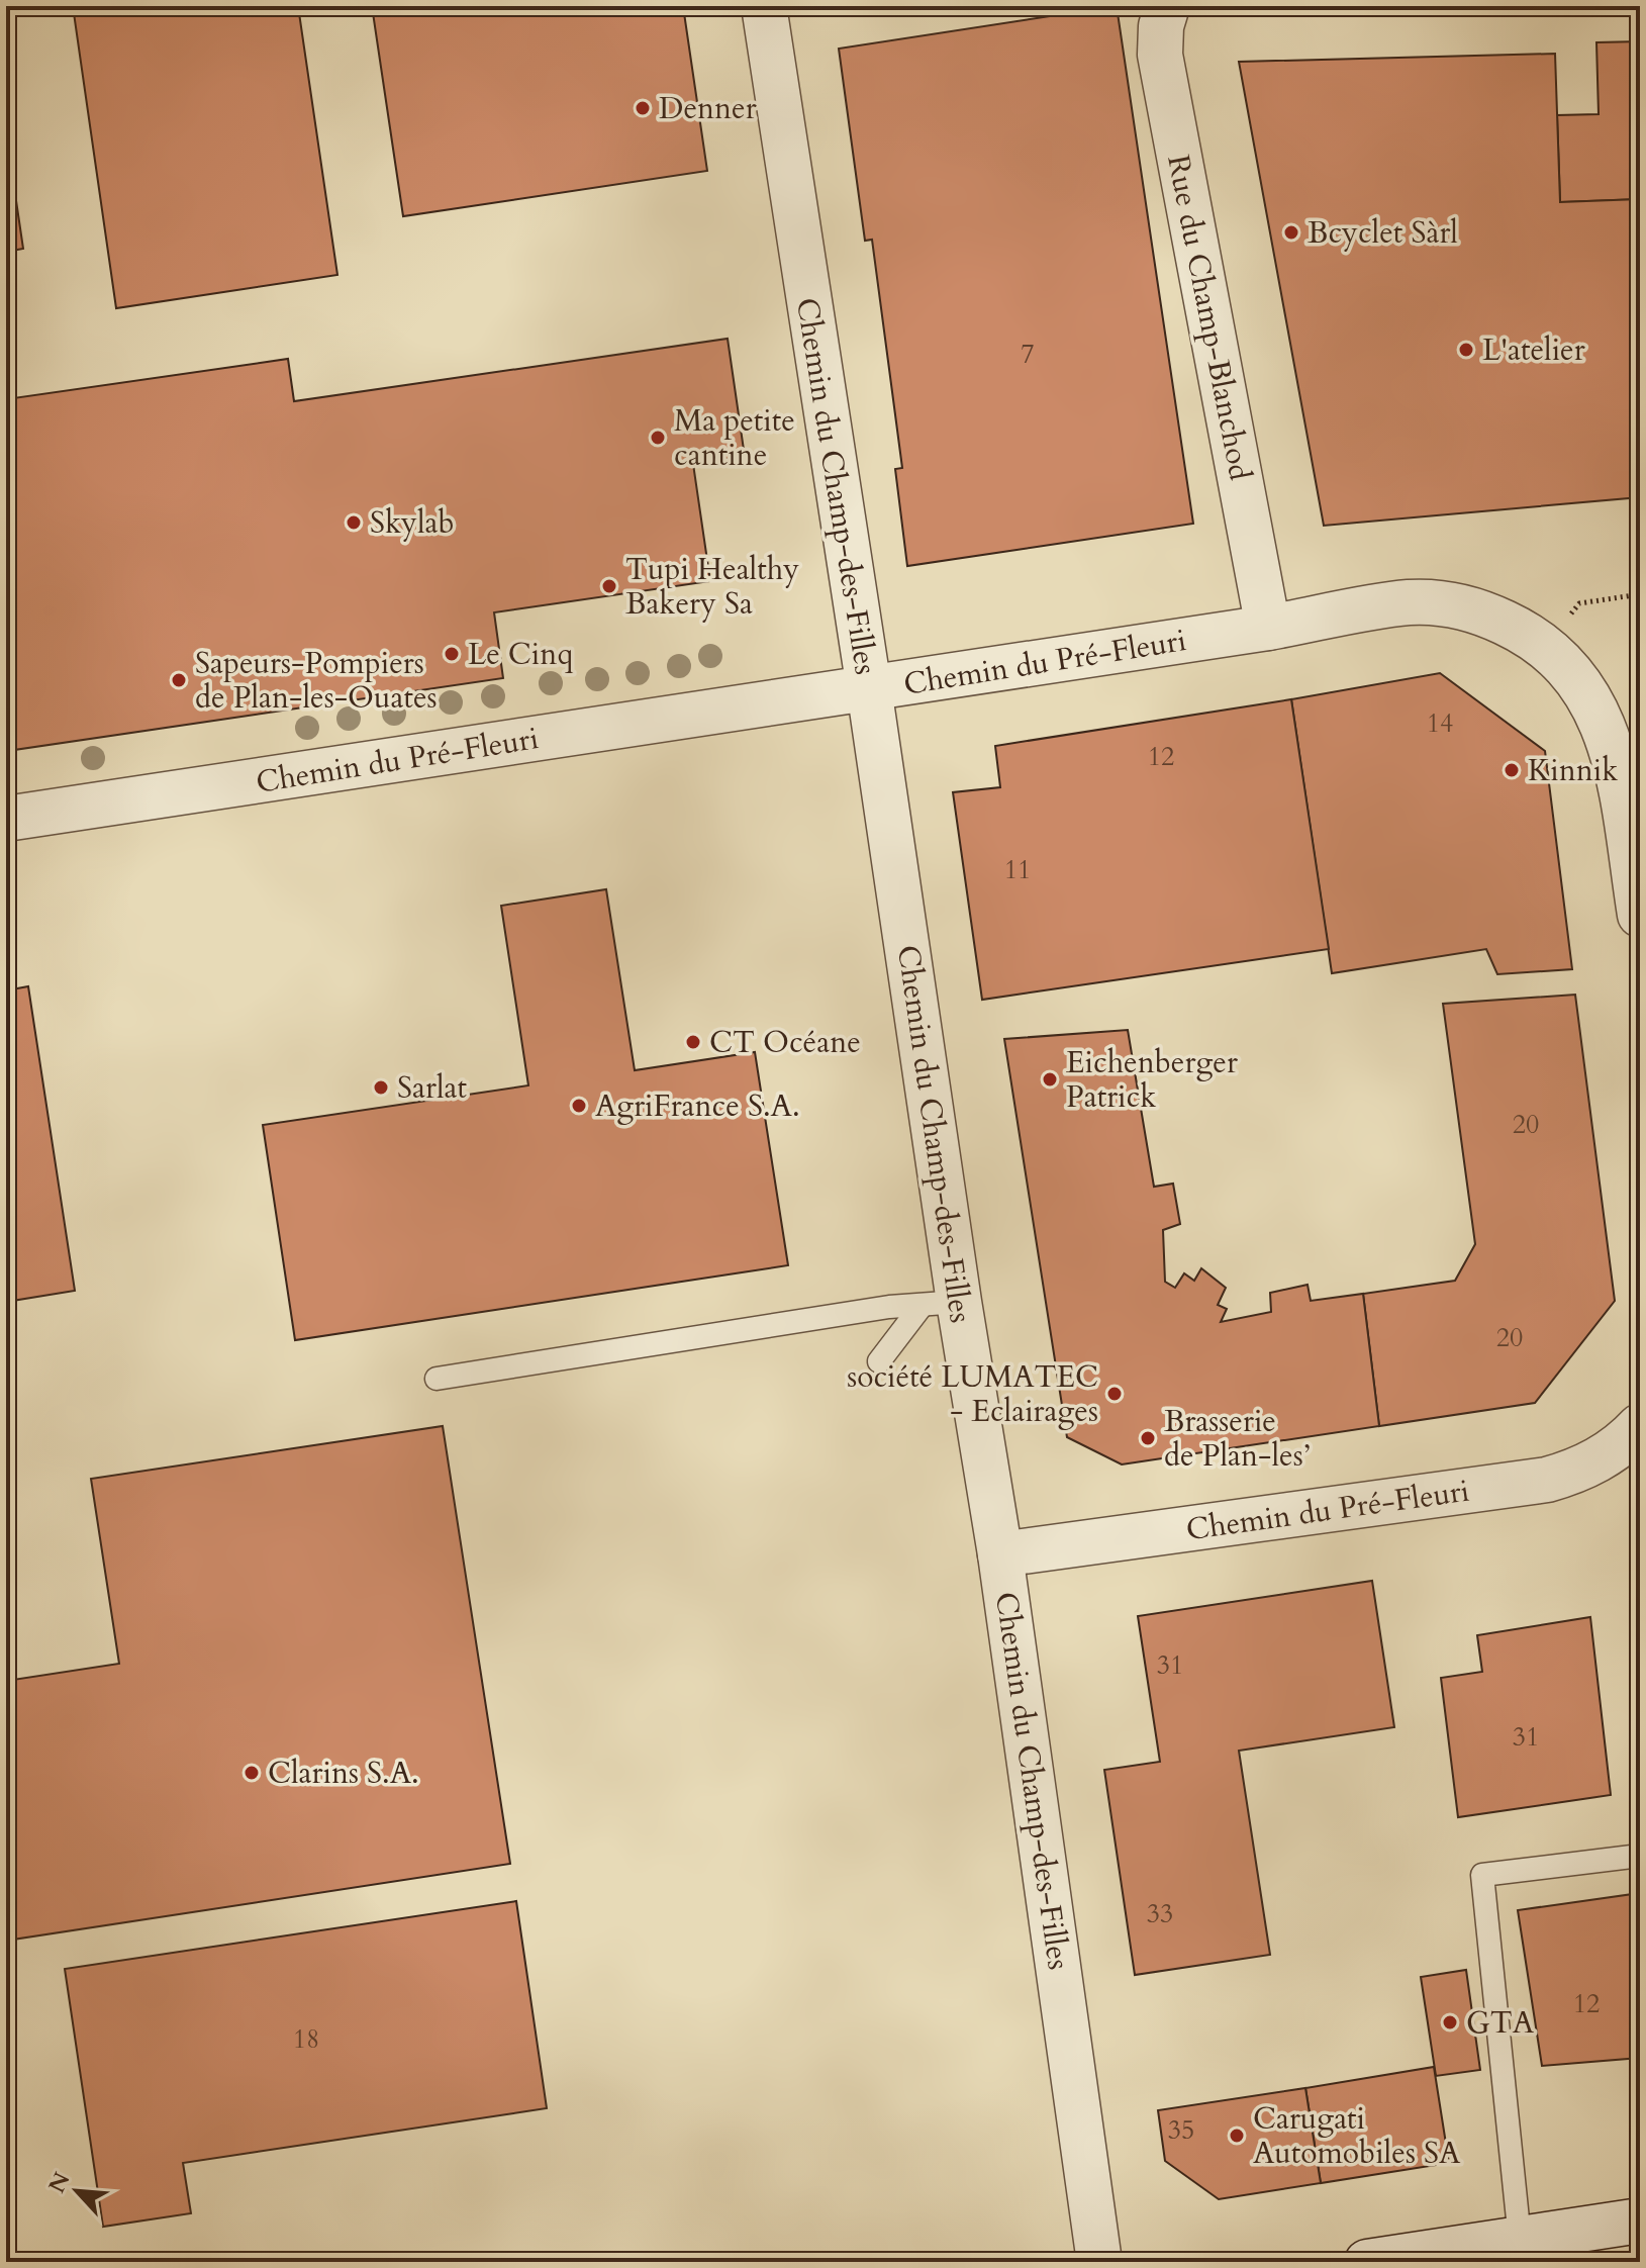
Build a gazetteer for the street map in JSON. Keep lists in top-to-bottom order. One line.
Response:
{"streets":{"street":["Rue du Champ-Blanchod","Chemin du Champ-des-Filles","Chemin du Pré-Fleuri"]},"crossings":[["Rue du Champ-Blanchod","Chemin du Pré-Fleuri"],["Chemin du Champ-des-Filles","Chemin du Pré-Fleuri"]],"places":["Denner","Bcyclet Sàrl","L'atelier","Ma petite cantine","Skylab","Tupi Healthy Bakery Sa","Le Cinq","Sapeurs-Pompiers de Plan-les-Ouates","Kinnik","CT Océane","Eichenberger Patrick","Sarlat","AgriFrance S.A.","société LUMATEC - Eclairages","Brasserie de Plan-les’","Clarins S.A.","GTA","Carugati Automobiles SA"],"house_numbers":["7","14","12","11","20","20","31","31","33","12","18","35"],"north":"top left"}
